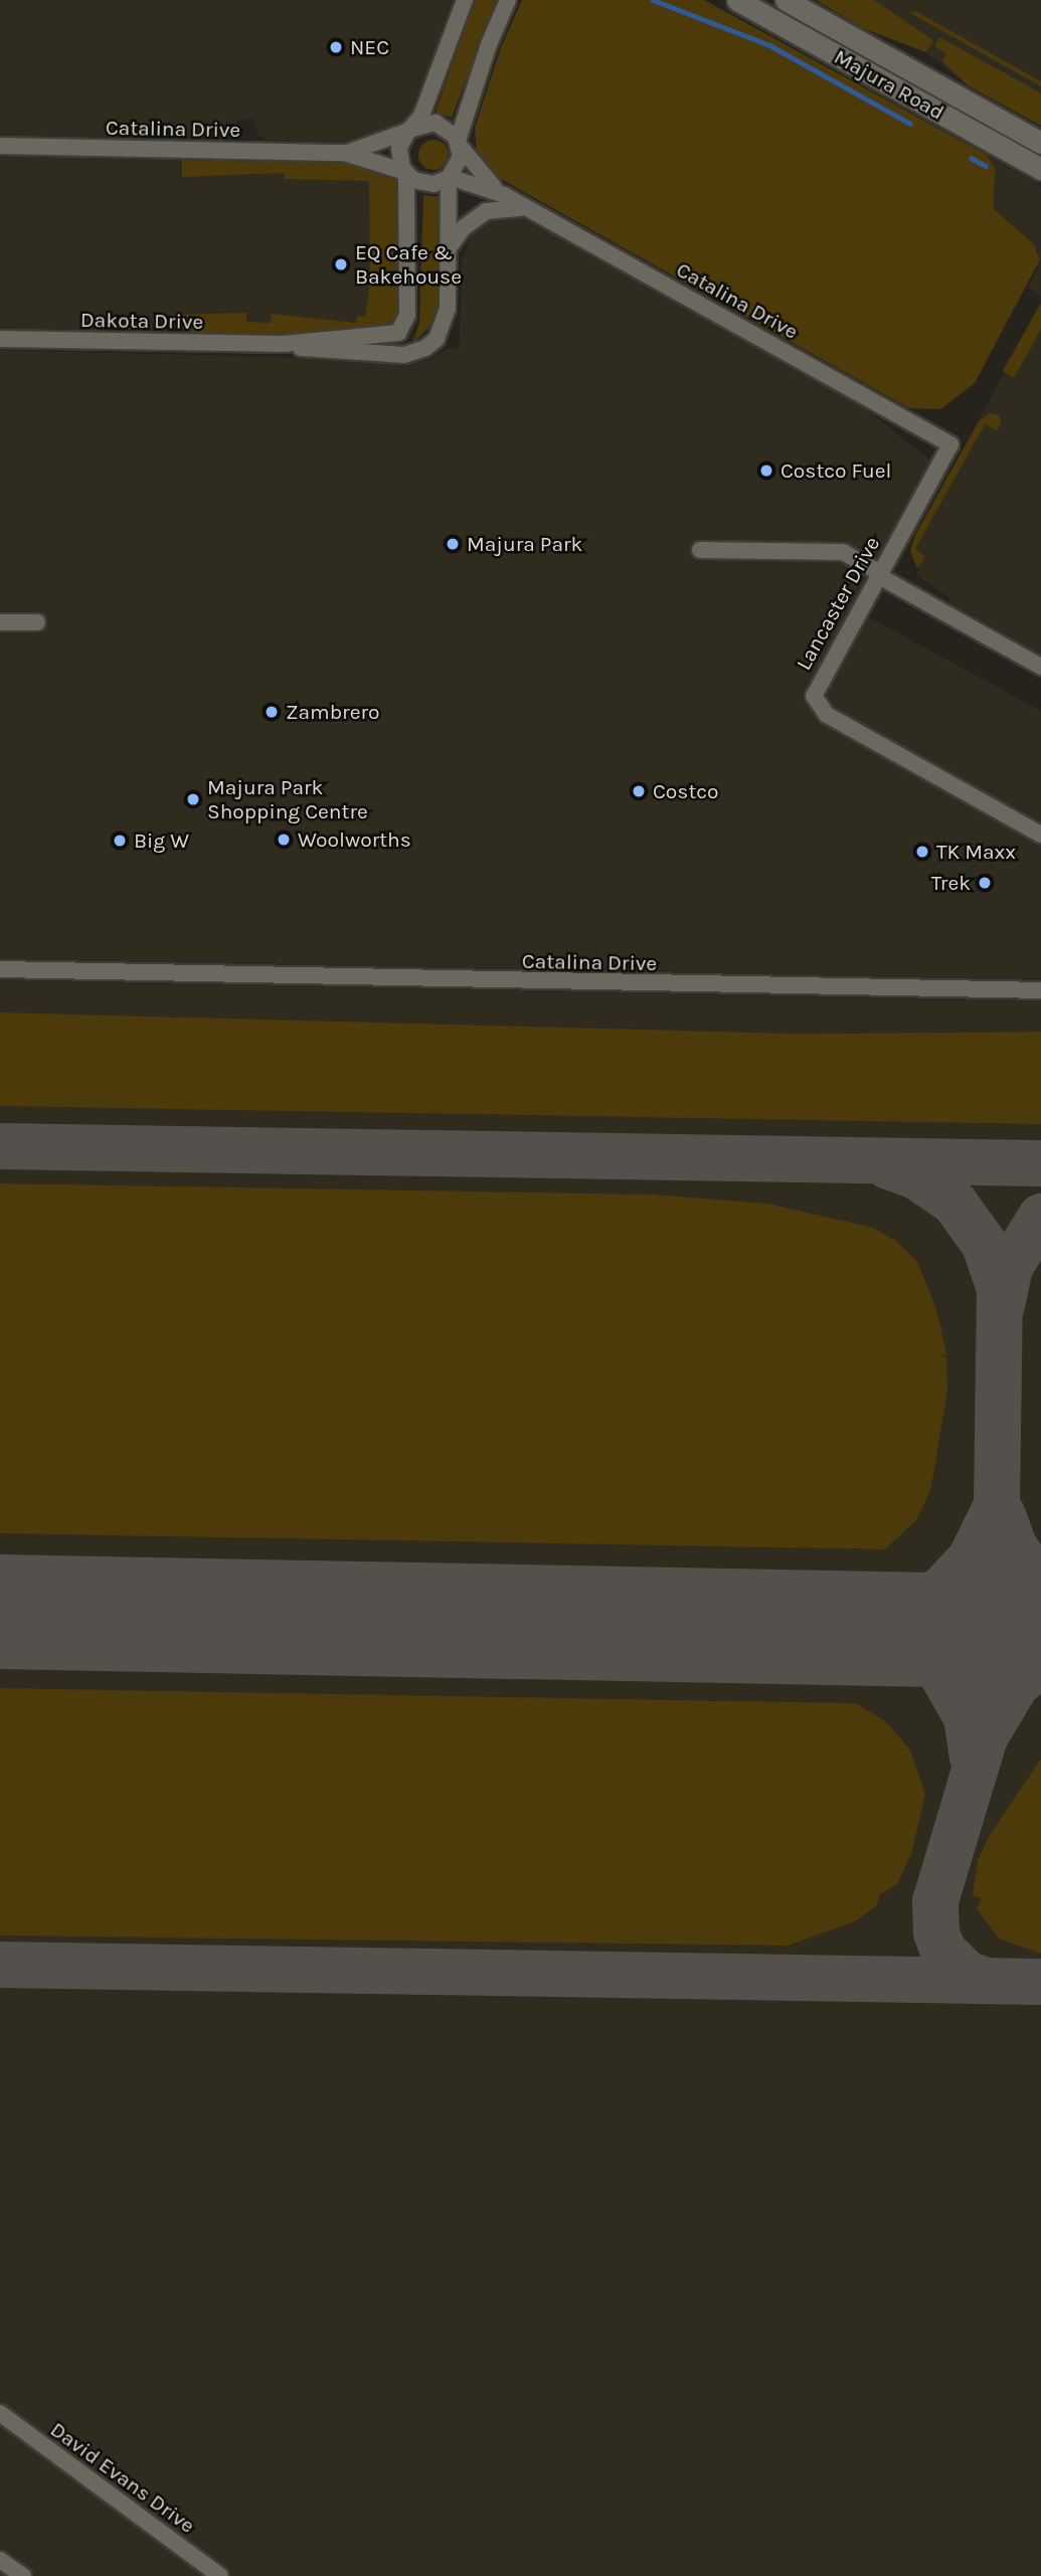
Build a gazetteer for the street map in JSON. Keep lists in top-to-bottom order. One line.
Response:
{"streets":{"main road":["Majura Road"],"street":["Catalina Drive","Dakota Drive","Lancaster Drive","David Evans Drive"]},"crossings":[["Catalina Drive","Lancaster Drive"]],"places":["NEC","EQ Cafe & Bakehouse","Costco Fuel","Majura Park","Zambrero","Costco","Majura Park Shopping Centre","Woolworths","Big W","TK Maxx","Trek"]}
